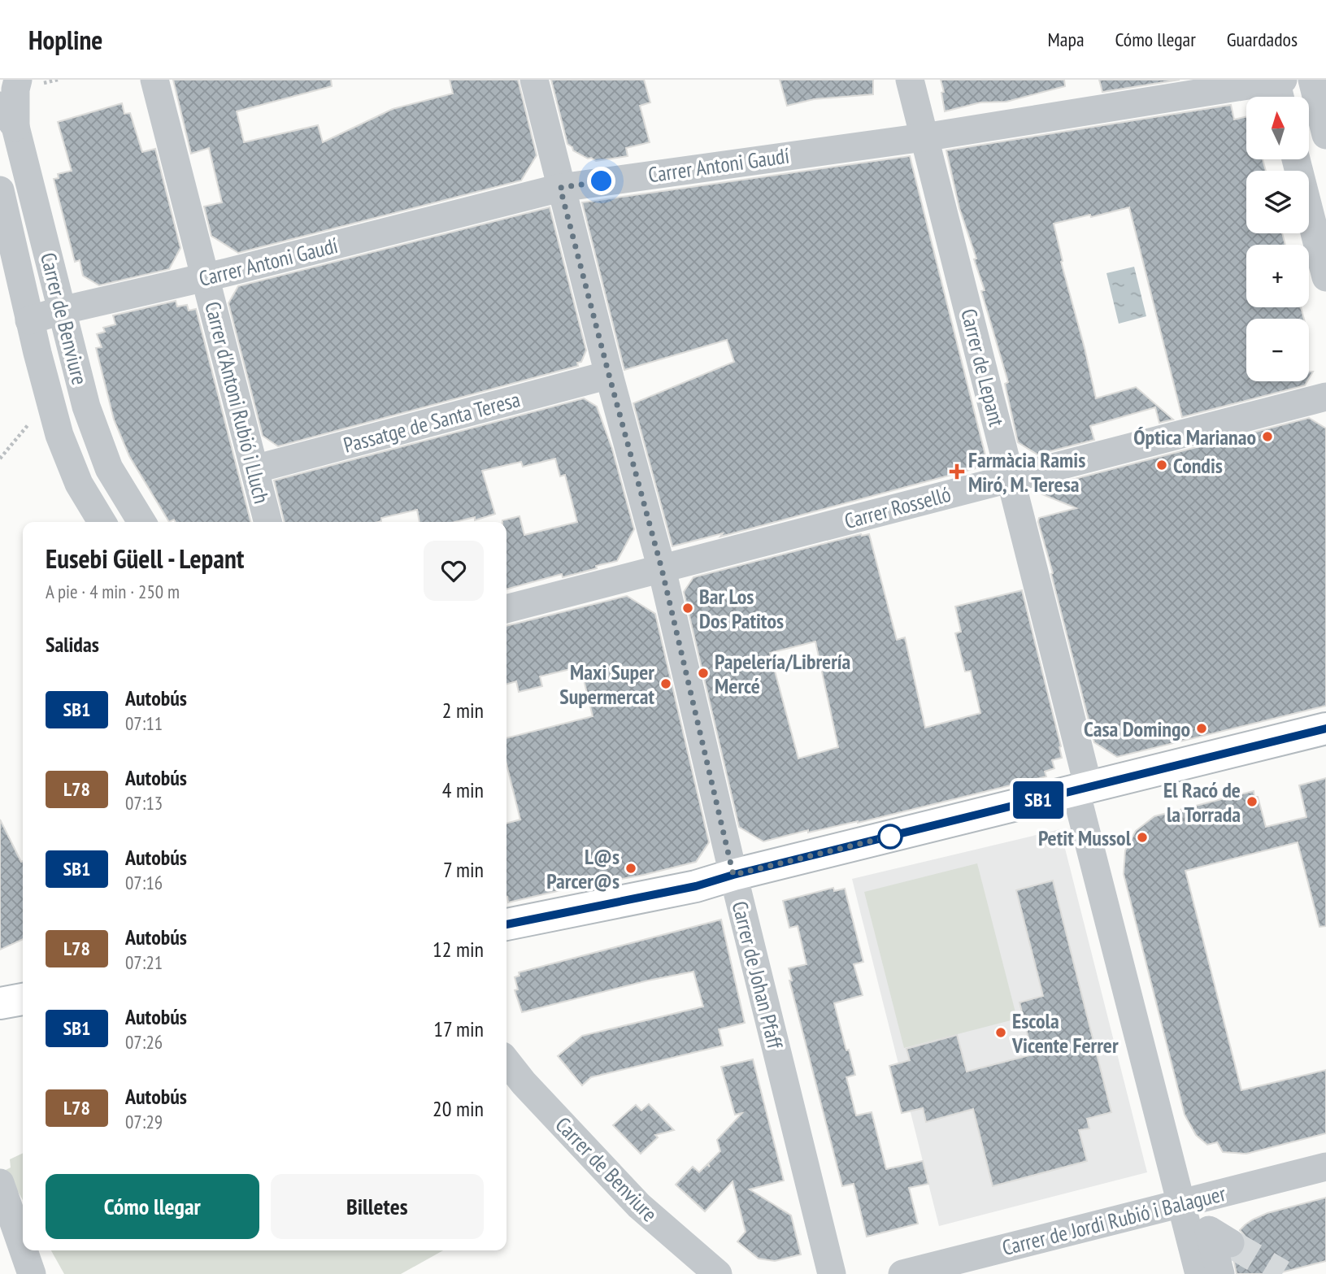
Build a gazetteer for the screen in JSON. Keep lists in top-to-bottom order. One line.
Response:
{"streets":{"street":["Carrer Antoni Gaudí","Carrer de Benviure","Carrer de Lepant","Carrer d'Antoni Rubió i Lluch","Passatge de Santa Teresa","Carrer Rosselló","Carrer de Johan Pfaff","Carrer de Jordi Rubió i Balaguer"]},"crossings":[["Carrer Antoni Gaudí","Carrer de Benviure"],["Carrer Antoni Gaudí","Carrer de Lepant"],["Carrer Antoni Gaudí","Carrer d'Antoni Rubió i Lluch"],["Carrer Antoni Gaudí","Carrer de Johan Pfaff"],["Carrer de Lepant","Carrer Rosselló"],["Carrer de Lepant","Carrer de Jordi Rubió i Balaguer"],["Carrer d'Antoni Rubió i Lluch","Passatge de Santa Teresa"],["Passatge de Santa Teresa","Carrer de Johan Pfaff"],["Carrer Rosselló","Carrer de Johan Pfaff"]],"places":{"other":["Óptica Marianao","Condis","Bar Los Dos Patitos","Papelería/Librería Mercé","Maxi Super Supermercat","Casa Domingo","El Racó de la Torrada","Petit Mussol","L@s Parcer@s","Escola Vicente Ferrer"],"health":["Farmàcia Ramis Miró, M. Teresa"]},"lines":["bus line SB1"],"north":"top","page":{"header":"Hopline","nav":["Mapa","Cómo llegar","Guardados"],"on_map":"SB1","map_buttons":["+","−"],"heading":[["Eusebi Güell - Lepant","A pie · 4 min · 250 m"],"Salidas"],"list":[{"mark":"SB1","name":"Autobús","note":"07:11","value":"2 min"},{"mark":"L78","name":"Autobús","note":"07:13","value":"4 min"},{"mark":"SB1","name":"Autobús","note":"07:16","value":"7 min"},{"mark":"L78","name":"Autobús","note":"07:21","value":"12 min"},{"mark":"SB1","name":"Autobús","note":"07:26","value":"17 min"},{"mark":"L78","name":"Autobús","note":"07:29","value":"20 min"}],"buttons":["Cómo llegar","Billetes"]}}
